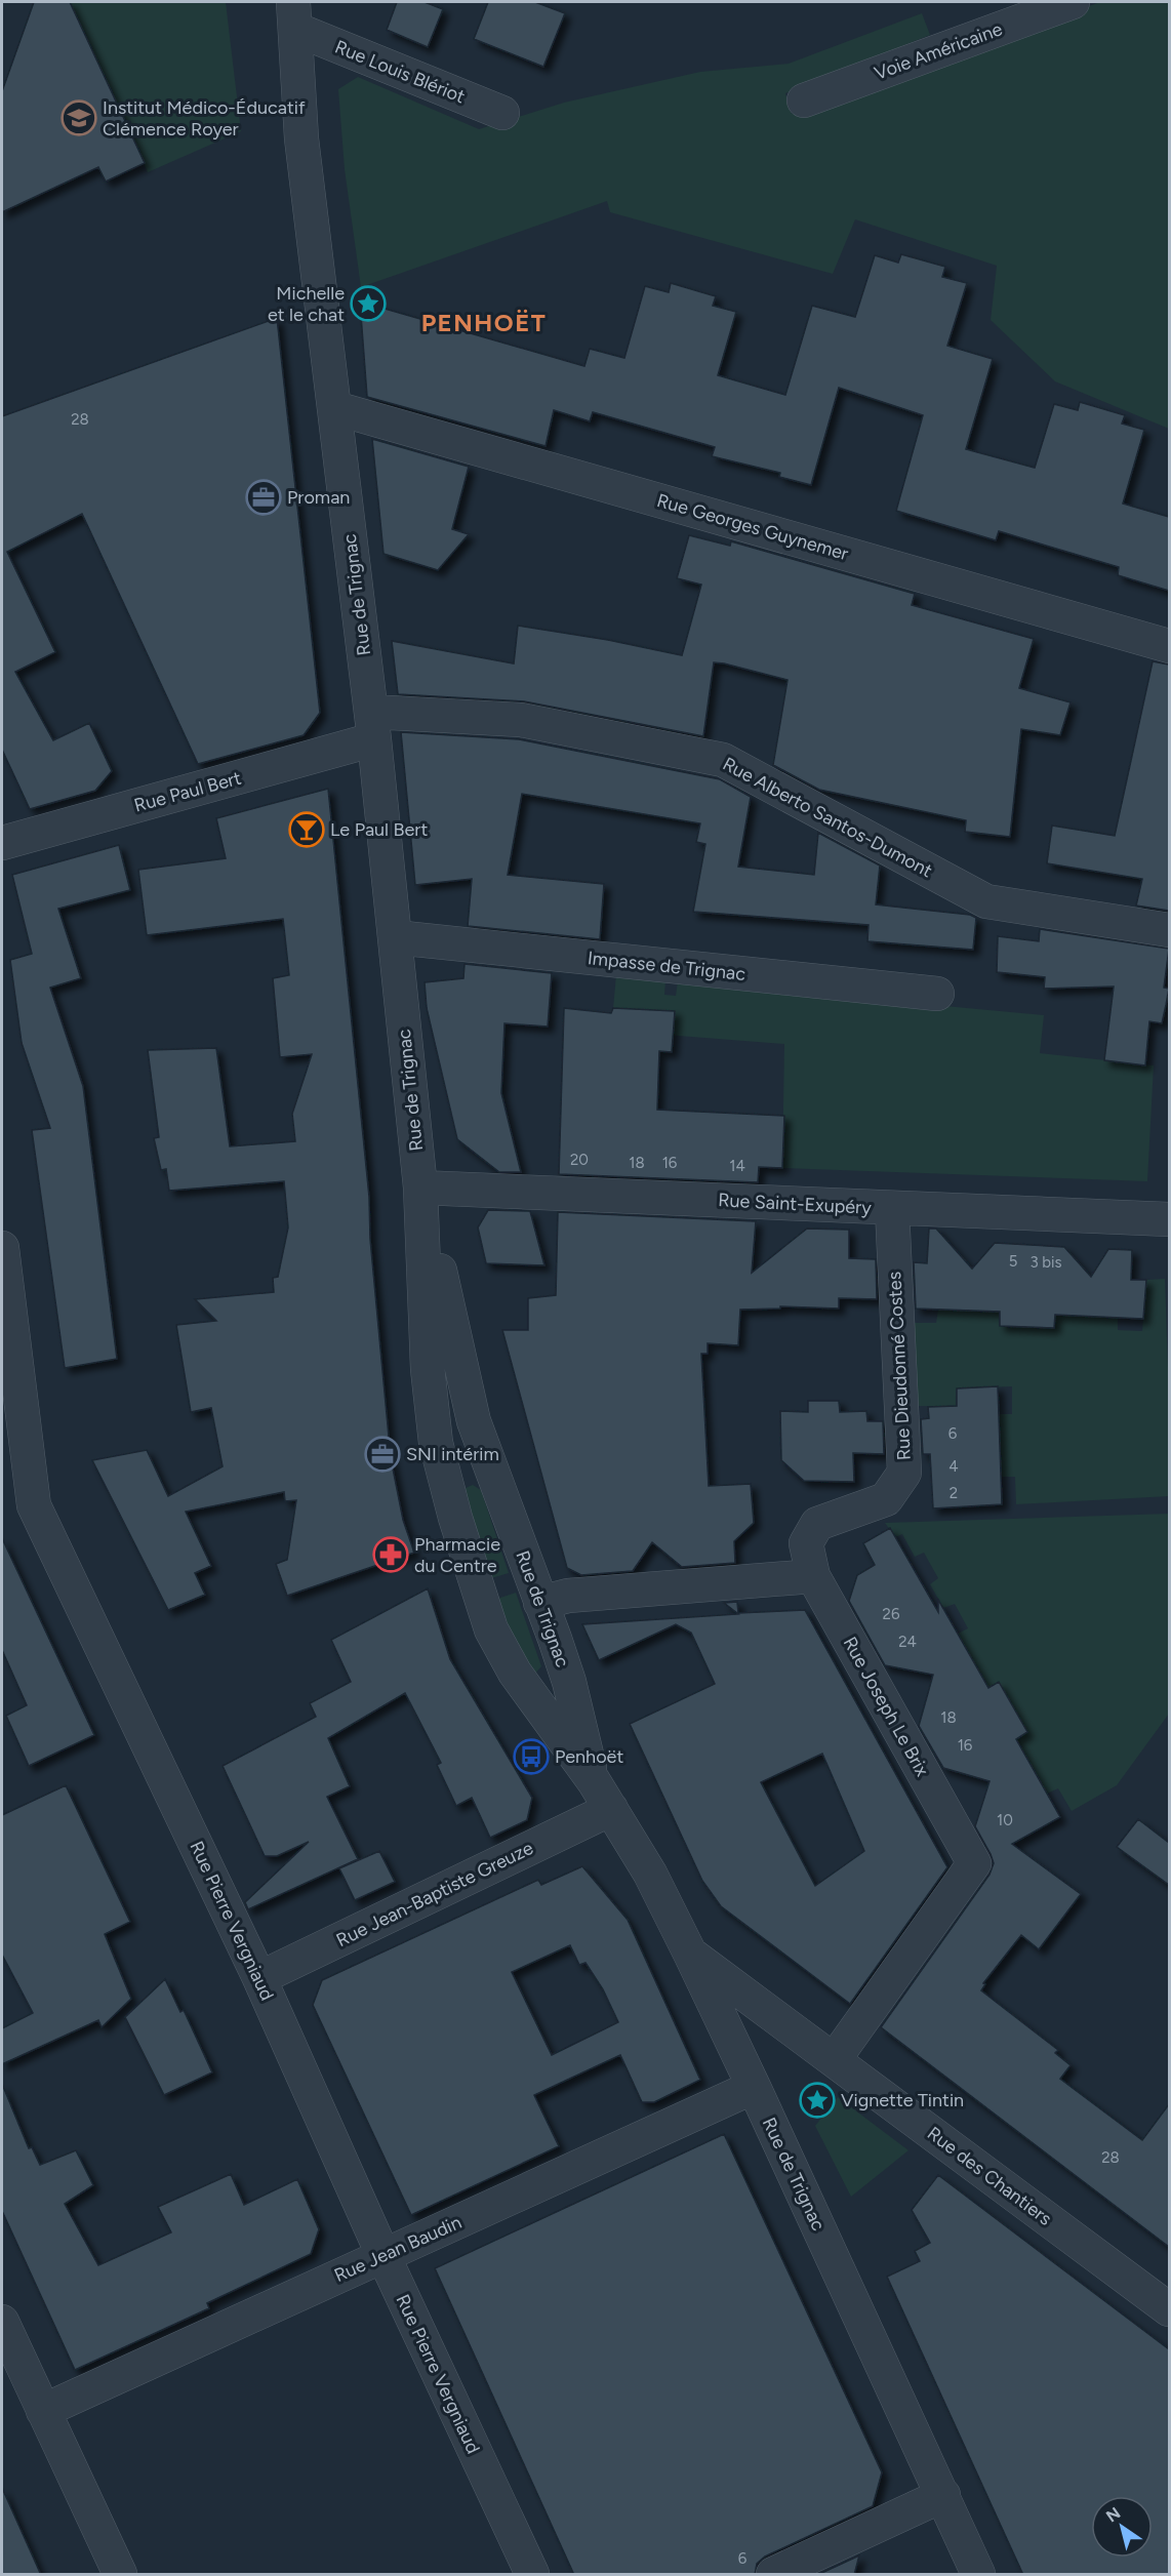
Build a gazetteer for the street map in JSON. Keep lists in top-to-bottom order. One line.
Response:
{"streets":{"street":["Voie Américaine","Rue Louis Blériot","Rue Georges Guynemer","Rue de Trignac","Rue Paul Bert","Rue Alberto Santos-Dumont","Impasse de Trignac","Rue Saint-Exupéry","Rue Dieudonné Costes","Rue Joseph Le Brix","Rue Jean-Baptiste Greuze","Rue Pierre Vergniaud","Rue des Chantiers","Rue Jean Baudin"]},"crossings":[["Rue Louis Blériot","Rue de Trignac"],["Rue Georges Guynemer","Rue de Trignac"],["Rue de Trignac","Rue Paul Bert"],["Rue de Trignac","Rue Alberto Santos-Dumont"],["Rue de Trignac","Impasse de Trignac"],["Rue de Trignac","Rue Saint-Exupéry"],["Rue de Trignac","Rue Jean-Baptiste Greuze"],["Rue de Trignac","Rue des Chantiers"],["Rue de Trignac","Rue Jean Baudin"],["Rue Paul Bert","Rue Alberto Santos-Dumont"],["Rue Saint-Exupéry","Rue Dieudonné Costes"],["Rue Dieudonné Costes","Rue Joseph Le Brix"],["Rue Joseph Le Brix","Rue des Chantiers"],["Rue Jean-Baptiste Greuze","Rue Pierre Vergniaud"],["Rue Pierre Vergniaud","Rue Jean Baudin"]],"districts":["PENHOËT"],"places":{"school or university":["Institut Médico-Éducatif Clémence Royer"],"place":["Michelle et le chat","Vignette Tintin"],"office":["Proman","SNI intérim"],"bar":["Le Paul Bert"],"pharmacy":["Pharmacie du Centre"],"bus stop":["Penhoët"]},"house_numbers":["28","20","18","16","14","5","3 bis","6","4","2","26","24","18","16","10","28","6"],"north":"top left"}
